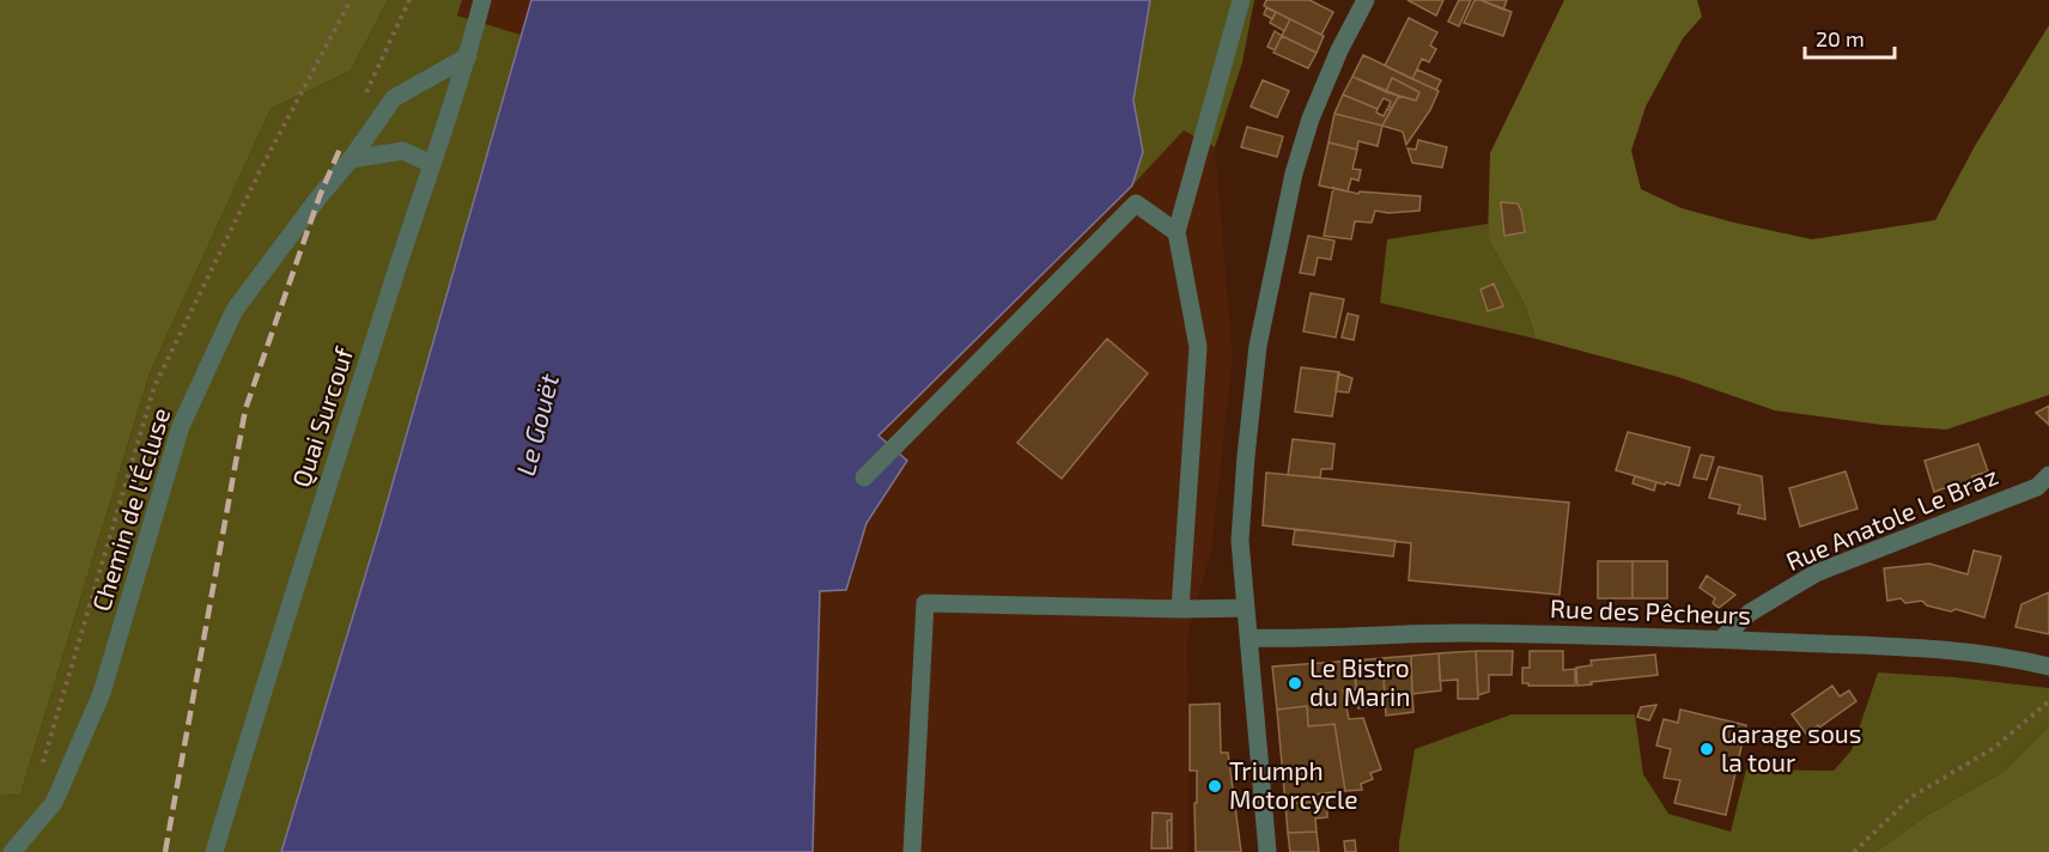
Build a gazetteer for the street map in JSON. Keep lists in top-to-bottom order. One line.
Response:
{"streets":{"street":["Quai Surcouf","Chemin de l'Écluse","Rue Anatole Le Braz","Rue des Pêcheurs"]},"crossings":[["Quai Surcouf","Chemin de l'Écluse"],["Rue Anatole Le Braz","Rue des Pêcheurs"]],"water":["Le Gouët"],"places":["Le Bistro du Marin","Garage sous la tour","Triumph Motorcycle"],"scale_bar":"20 m"}
